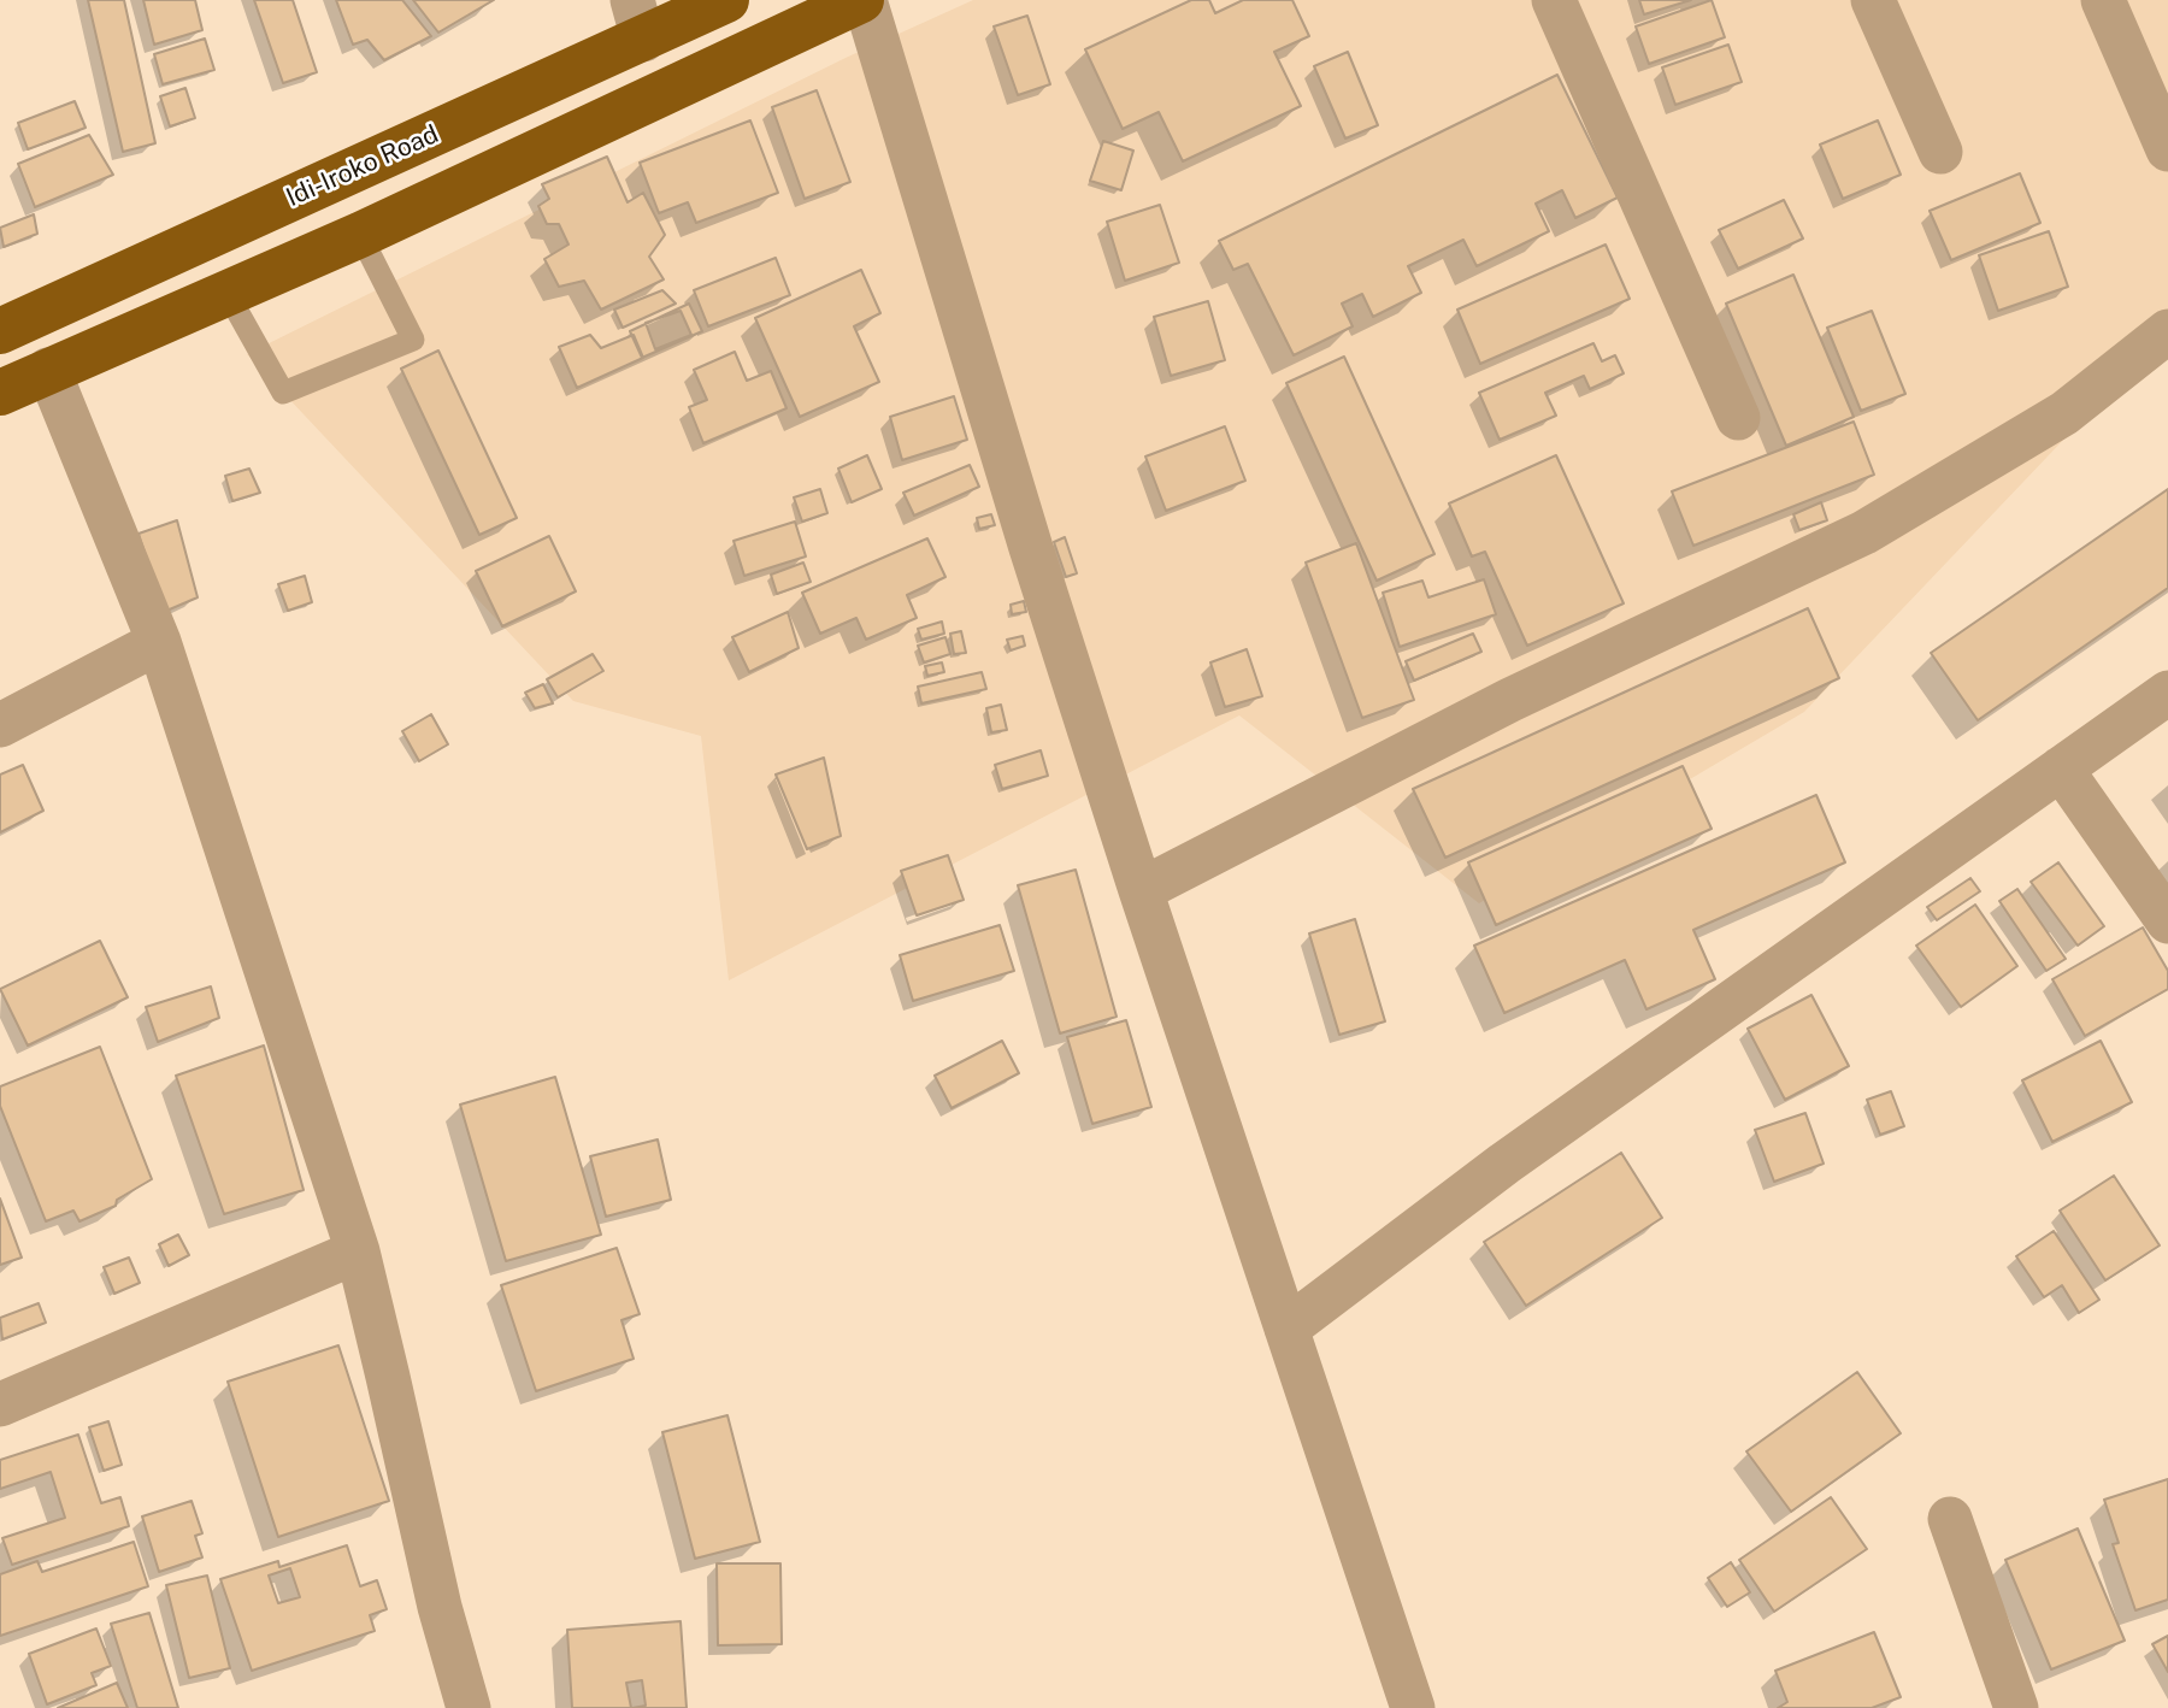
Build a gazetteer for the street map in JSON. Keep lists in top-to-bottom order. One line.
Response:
{"streets":{"highway":["Idi-Iroko Road"]}}
